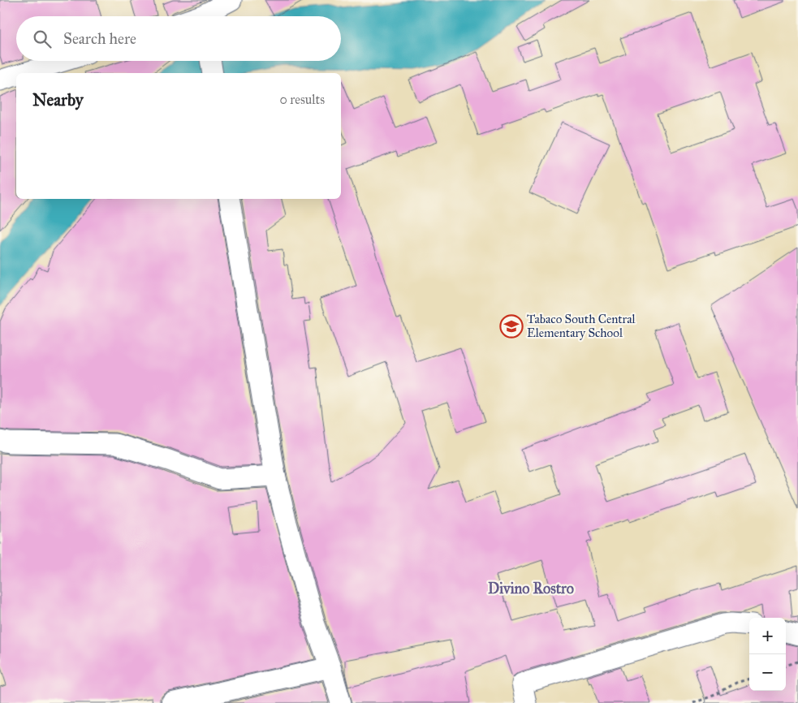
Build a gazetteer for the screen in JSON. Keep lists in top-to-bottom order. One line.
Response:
{"districts":["Divino Rostro"],"places":{"school or university":["Tabaco South Central Elementary School"]},"page":{"search":"Search here","heading":["Nearby","0 results"],"map_buttons":["+","−"]}}
